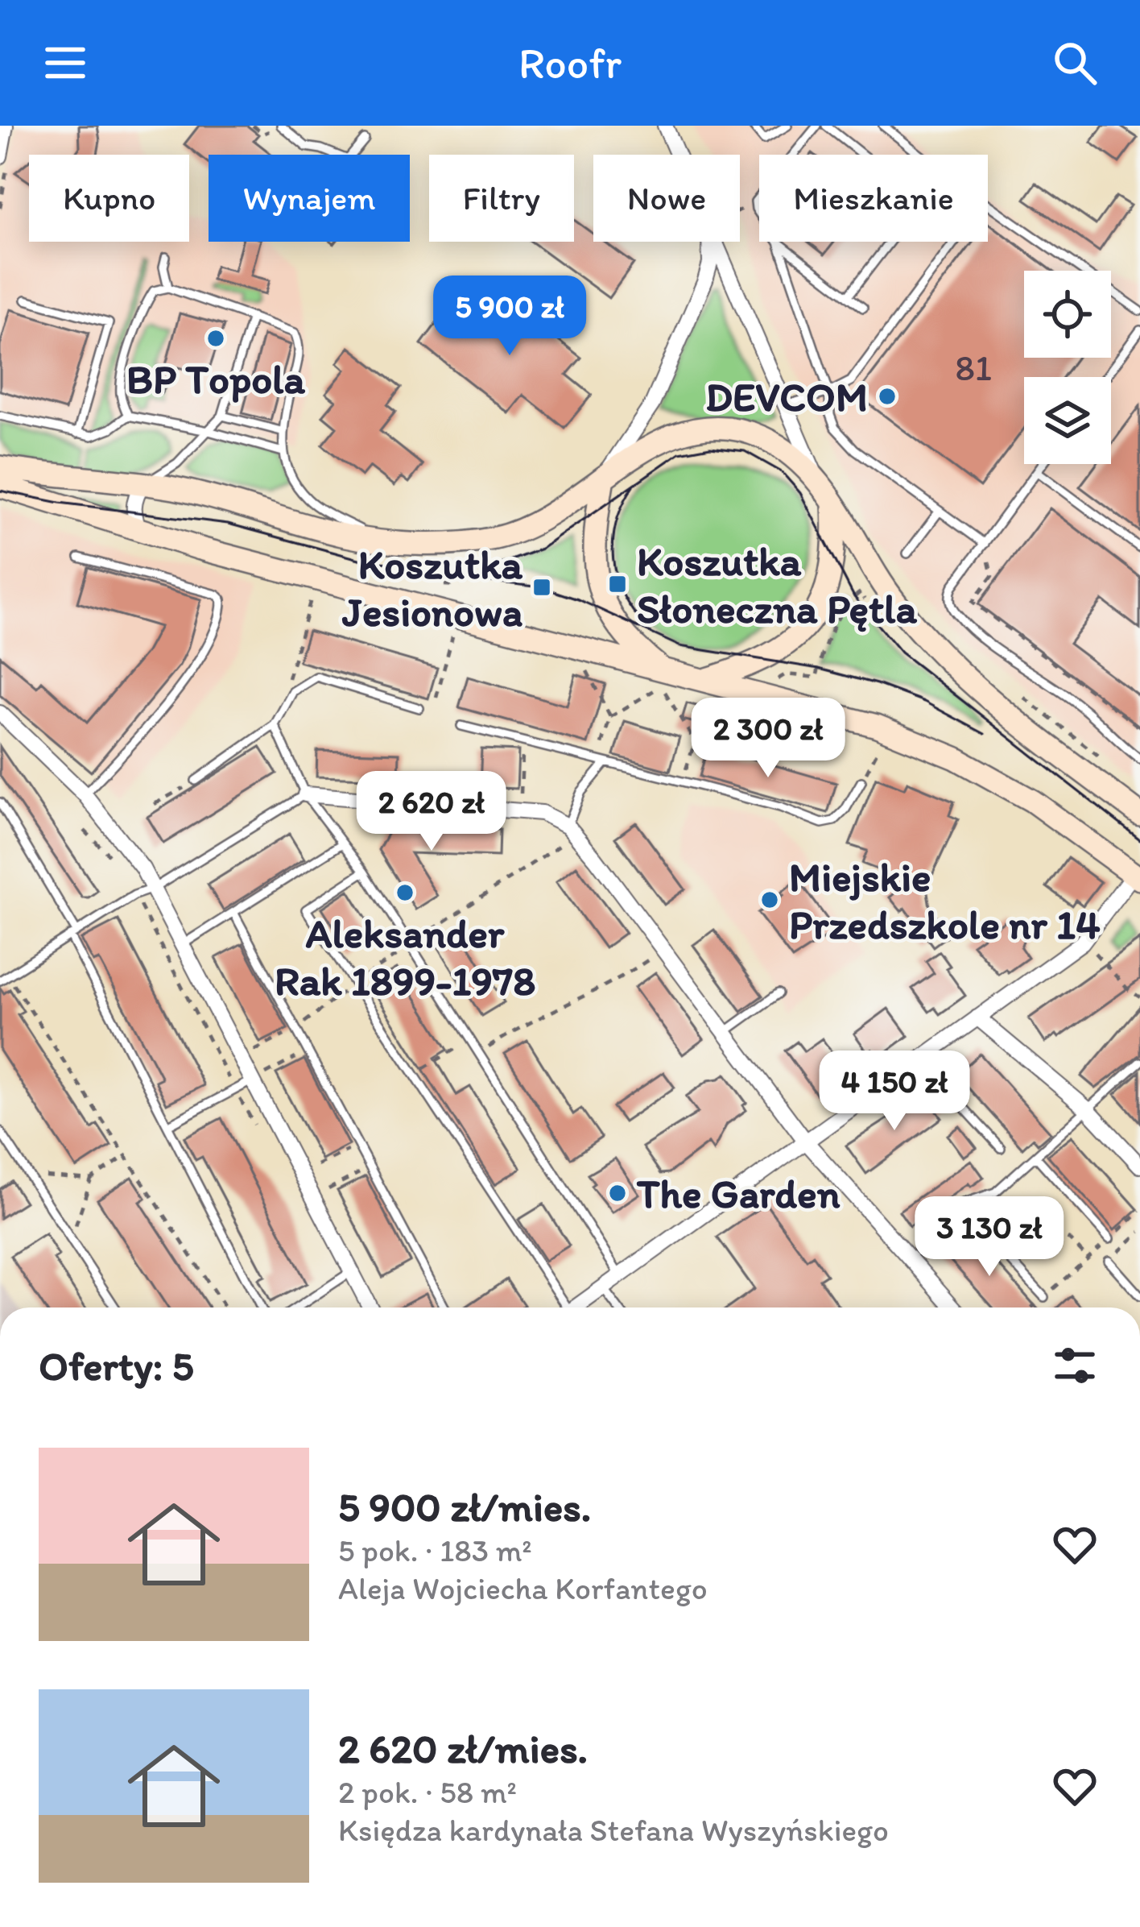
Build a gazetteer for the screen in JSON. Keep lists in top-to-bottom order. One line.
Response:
{"places":{"other":["BP Topola","DEVCOM","Aleksander Rak 1899-1978","Miejskie Przedszkole nr 14","The Garden"],"transit":["Koszutka Słoneczna Pętla","Koszutka Jesionowa"]},"house_numbers":["81"],"page":{"header":"Roofr","chip":["Kupno","Wynajem","Filtry","Nowe","Mieszkanie"],"price":["5 900 zł","2 300 zł","2 620 zł","4 150 zł","3 130 zł"],"heading":"Oferty: 5","list":[{"name":"5 900 zł/mies.","note":"5 pok. · 183 m² · Aleja Wojciecha Korfantego"},{"name":"2 620 zł/mies.","note":"2 pok. · 58 m² · Księdza kardynała Stefana Wyszyńskiego"}]}}
